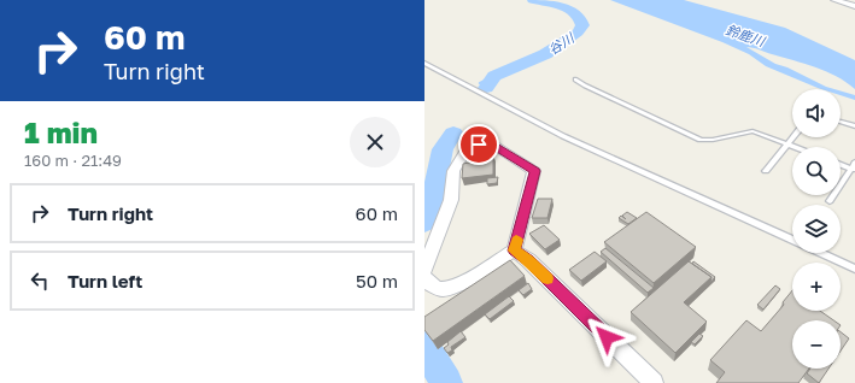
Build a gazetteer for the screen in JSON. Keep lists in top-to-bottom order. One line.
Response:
{"water":["鈴鹿川","谷川"],"page":{"turn":["60 m","Turn right"],"map_buttons":["+","−"],"heading":["1 min","160 m · 21:49"],"list":[{"name":"Turn right","value":"60 m"},{"name":"Turn left","value":"50 m"}]}}
